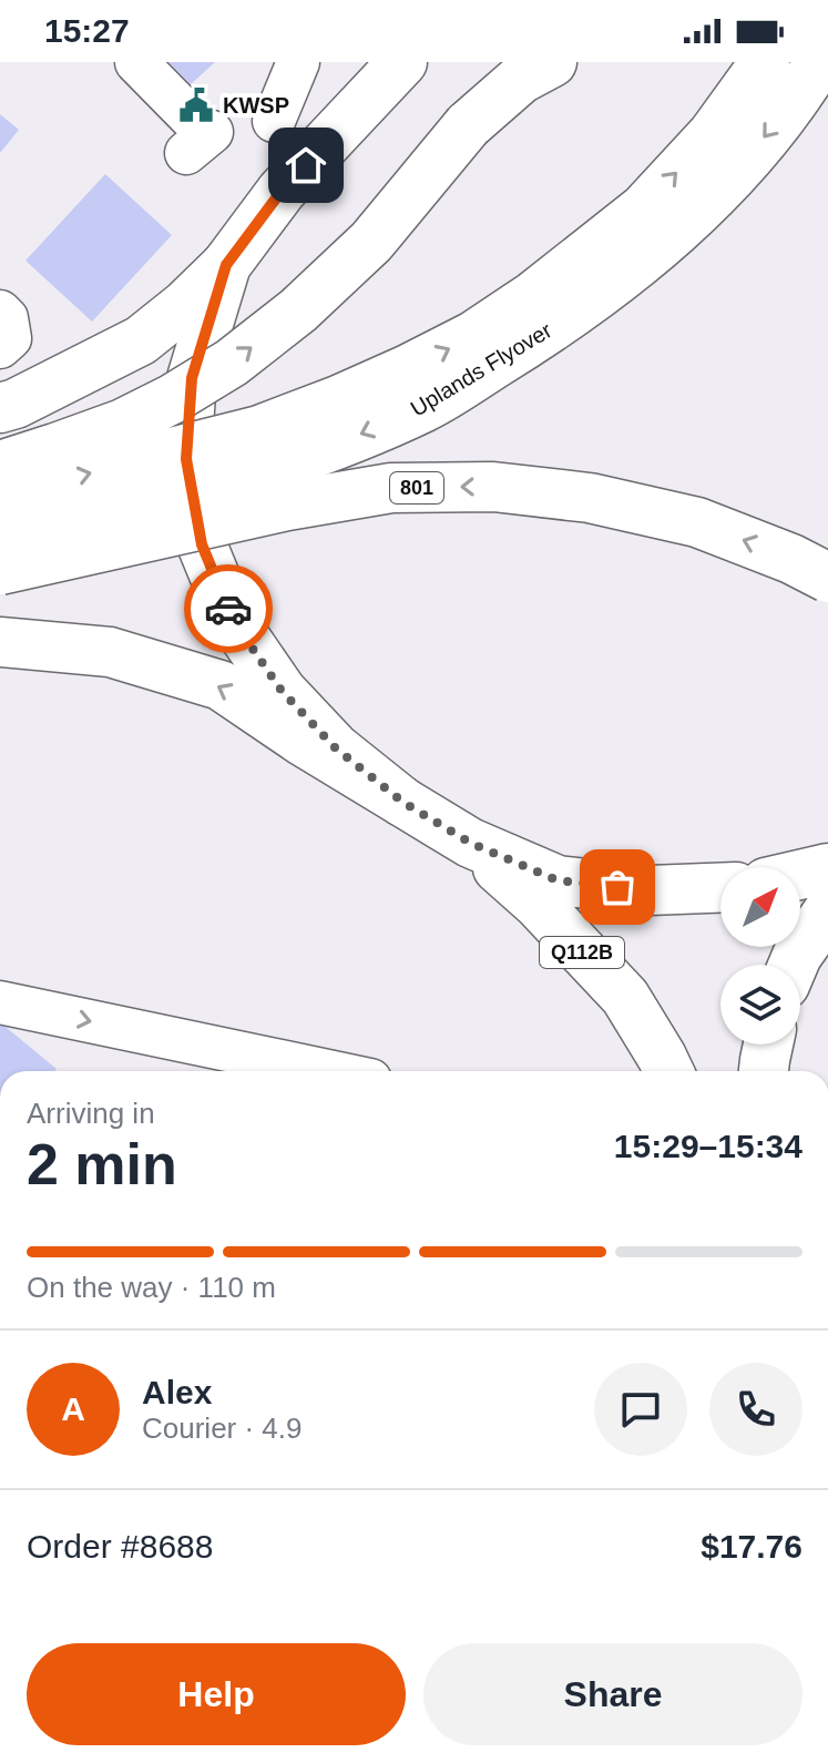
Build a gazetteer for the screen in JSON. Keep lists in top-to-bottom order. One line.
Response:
{"streets":{"main road":["Uplands Flyover","801","Q112B"]},"places":{"public building":["KWSP"]},"north":"top right","page":{"status":"15:27","heading":["2 min","Arriving in","15:29–15:34"],"panel":["Alex","Courier · 4.9","Order #8688","$17.76"],"bar":"On the way · 110 m","round":"A","buttons":["Help","Share"]}}
